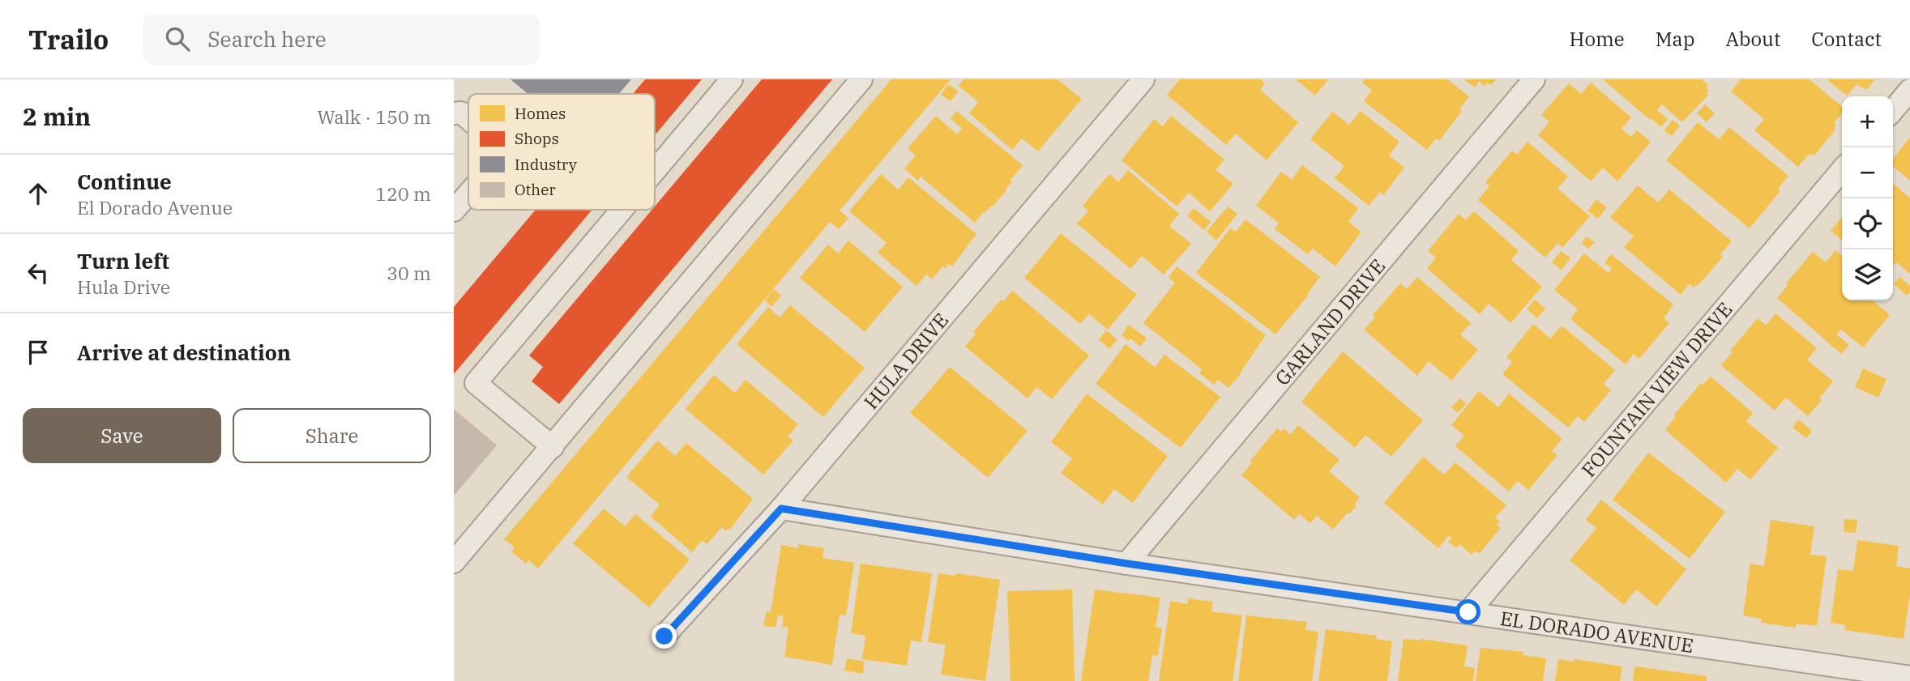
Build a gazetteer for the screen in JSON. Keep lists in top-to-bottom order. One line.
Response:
{"streets":{"lane":["GARLAND DRIVE","HULA DRIVE","FOUNTAIN VIEW DRIVE","EL DORADO AVENUE"]},"crossings":[["GARLAND DRIVE","EL DORADO AVENUE"],["HULA DRIVE","EL DORADO AVENUE"],["FOUNTAIN VIEW DRIVE","EL DORADO AVENUE"]],"legend":["Homes","Shops","Industry","Other"],"page":{"header":"Trailo","search":"Search here","nav":["Home","Map","About","Contact"],"heading":["2 min","Walk · 150 m"],"map_buttons":["+","−"],"list":[["Continue","El Dorado Avenue","120 m"],["Turn left","Hula Drive","30 m"],"Arrive at destination"],"buttons":["Save","Share"]}}
